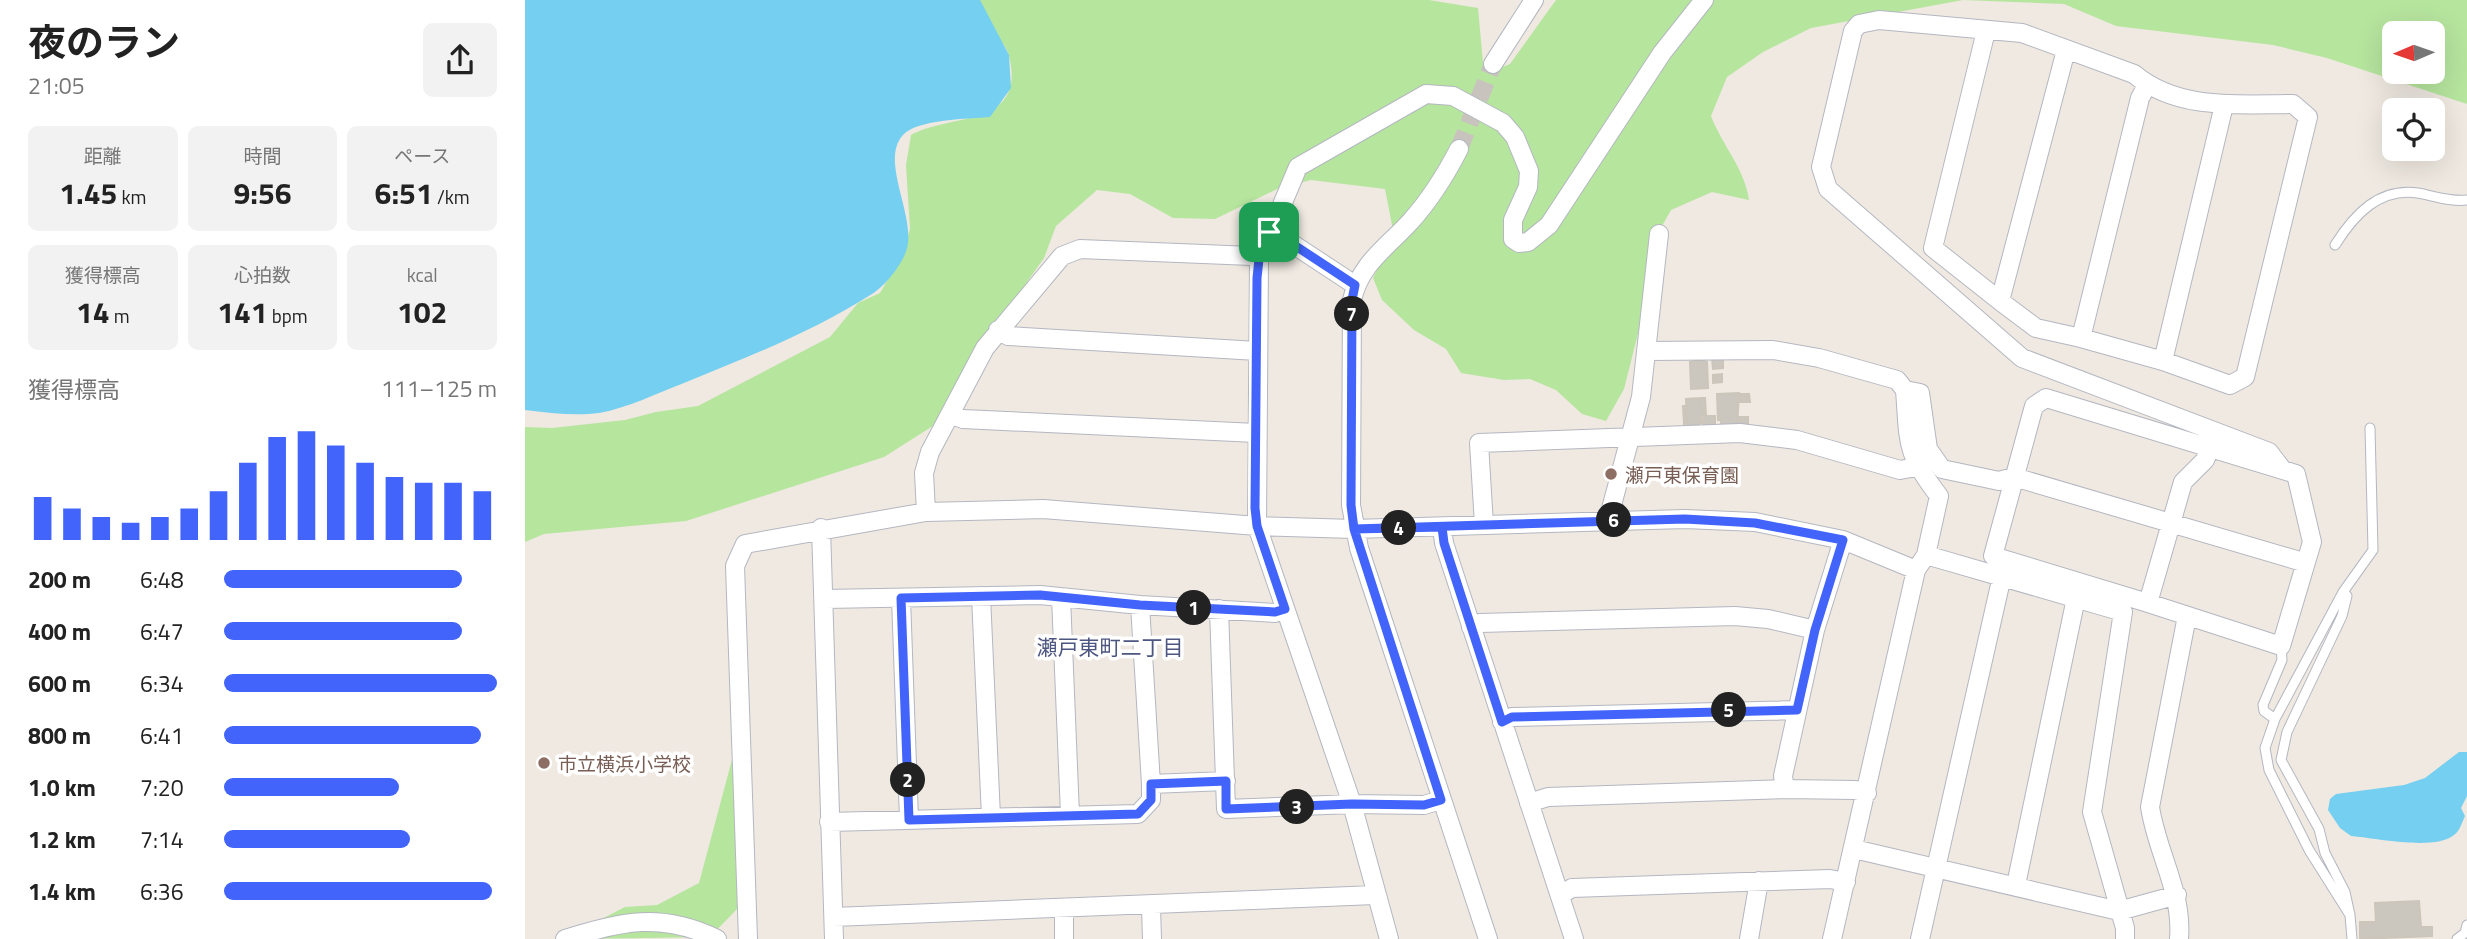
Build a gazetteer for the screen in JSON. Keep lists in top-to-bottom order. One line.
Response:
{"districts":["瀬戸東町二丁目"],"places":["瀬戸東保育園","市立横浜小学校"],"north":"left","page":{"heading":["夜のラン","21:05"],"stats":[["距離","1.45 km"],["時間","9:56"],["ペース","6:51 /km"],["獲得標高","14 m"],["心拍数","141 bpm"],["kcal","102"]],"pins":["7","6","4","1","5","2","3"],"chart":["獲得標高","111–125 m"],"list":[{"name":"200 m","note":"6:48"},{"name":"400 m","note":"6:47"},{"name":"600 m","note":"6:34"},{"name":"800 m","note":"6:41"},{"name":"1.0 km","note":"7:20"},{"name":"1.2 km","note":"7:14"},{"name":"1.4 km","note":"6:36"}]}}
